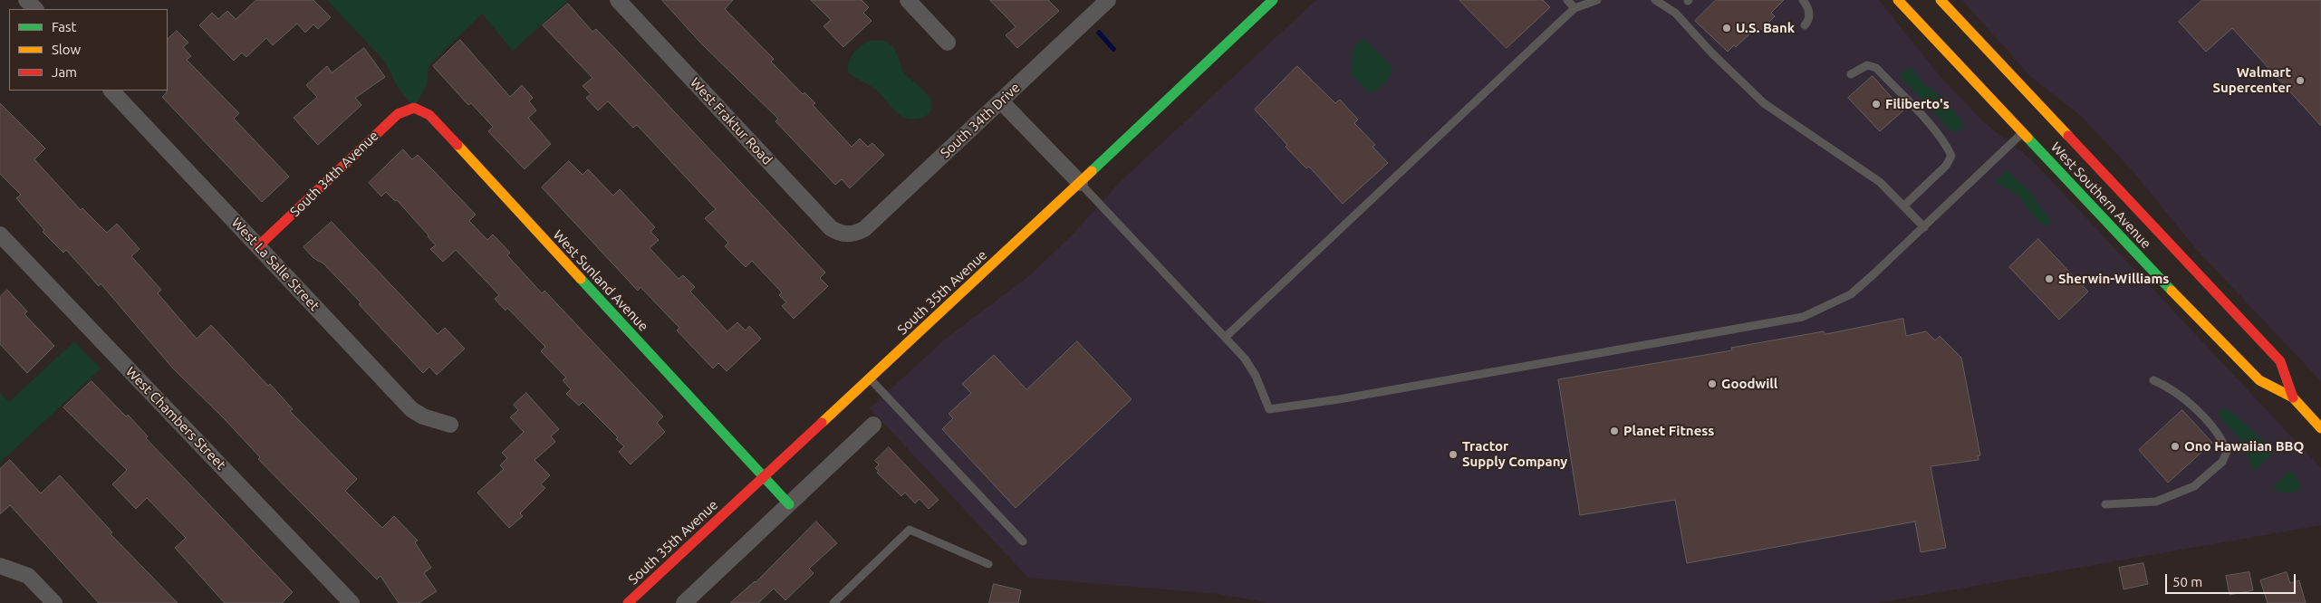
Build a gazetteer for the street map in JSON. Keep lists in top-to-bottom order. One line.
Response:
{"streets":{"main road":["South 34th Avenue","West Southern Avenue","West Sunland Avenue","South 35th Avenue"],"street":["South 34th Drive","West Fraktur Road","West La Salle Street","West Chambers Street"]},"crossings":[["South 34th Drive","West Fraktur Road"],["South 34th Avenue","West La Salle Street"],["South 34th Avenue","West Sunland Avenue"],["West Sunland Avenue","South 35th Avenue"]],"places":["U.S. Bank","Walmart Supercenter","Filiberto's","Sherwin-Williams","Goodwill","Planet Fitness","Ono Hawaiian BBQ","Tractor Supply Company"],"legend":["Fast","Slow","Jam"],"scale_bar":"50 m"}
